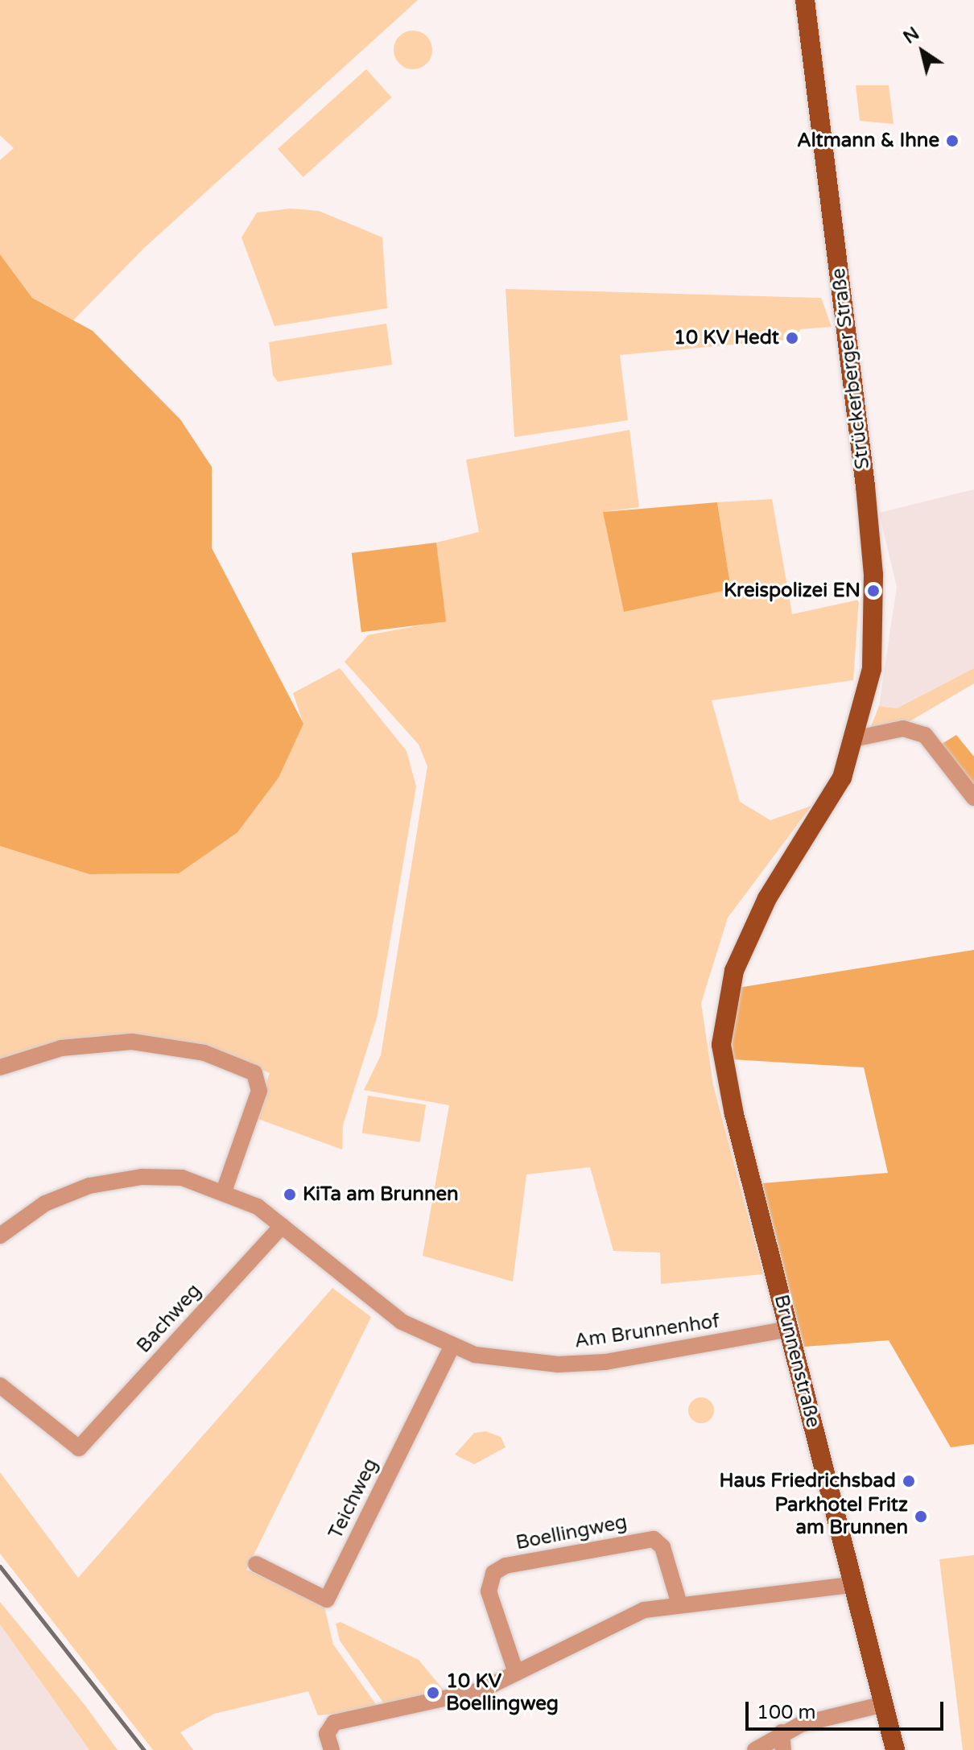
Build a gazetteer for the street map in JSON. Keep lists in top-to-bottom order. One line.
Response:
{"streets":{"main road":["Strückerberger Straße","Brunnenstraße"],"street":["Bachweg","Am Brunnenhof","Teichweg","Boellingweg"]},"crossings":[["Strückerberger Straße","Brunnenstraße"],["Bachweg","Am Brunnenhof"],["Am Brunnenhof","Brunnenstraße"],["Am Brunnenhof","Teichweg"]],"places":["Altmann & Ihne","10 KV Hedt","Kreispolizei EN","KiTa am Brunnen","Haus Friedrichsbad","Parkhotel Fritz am Brunnen","10 KV Boellingweg"],"scale_bar":"100 m","north":"top left"}
